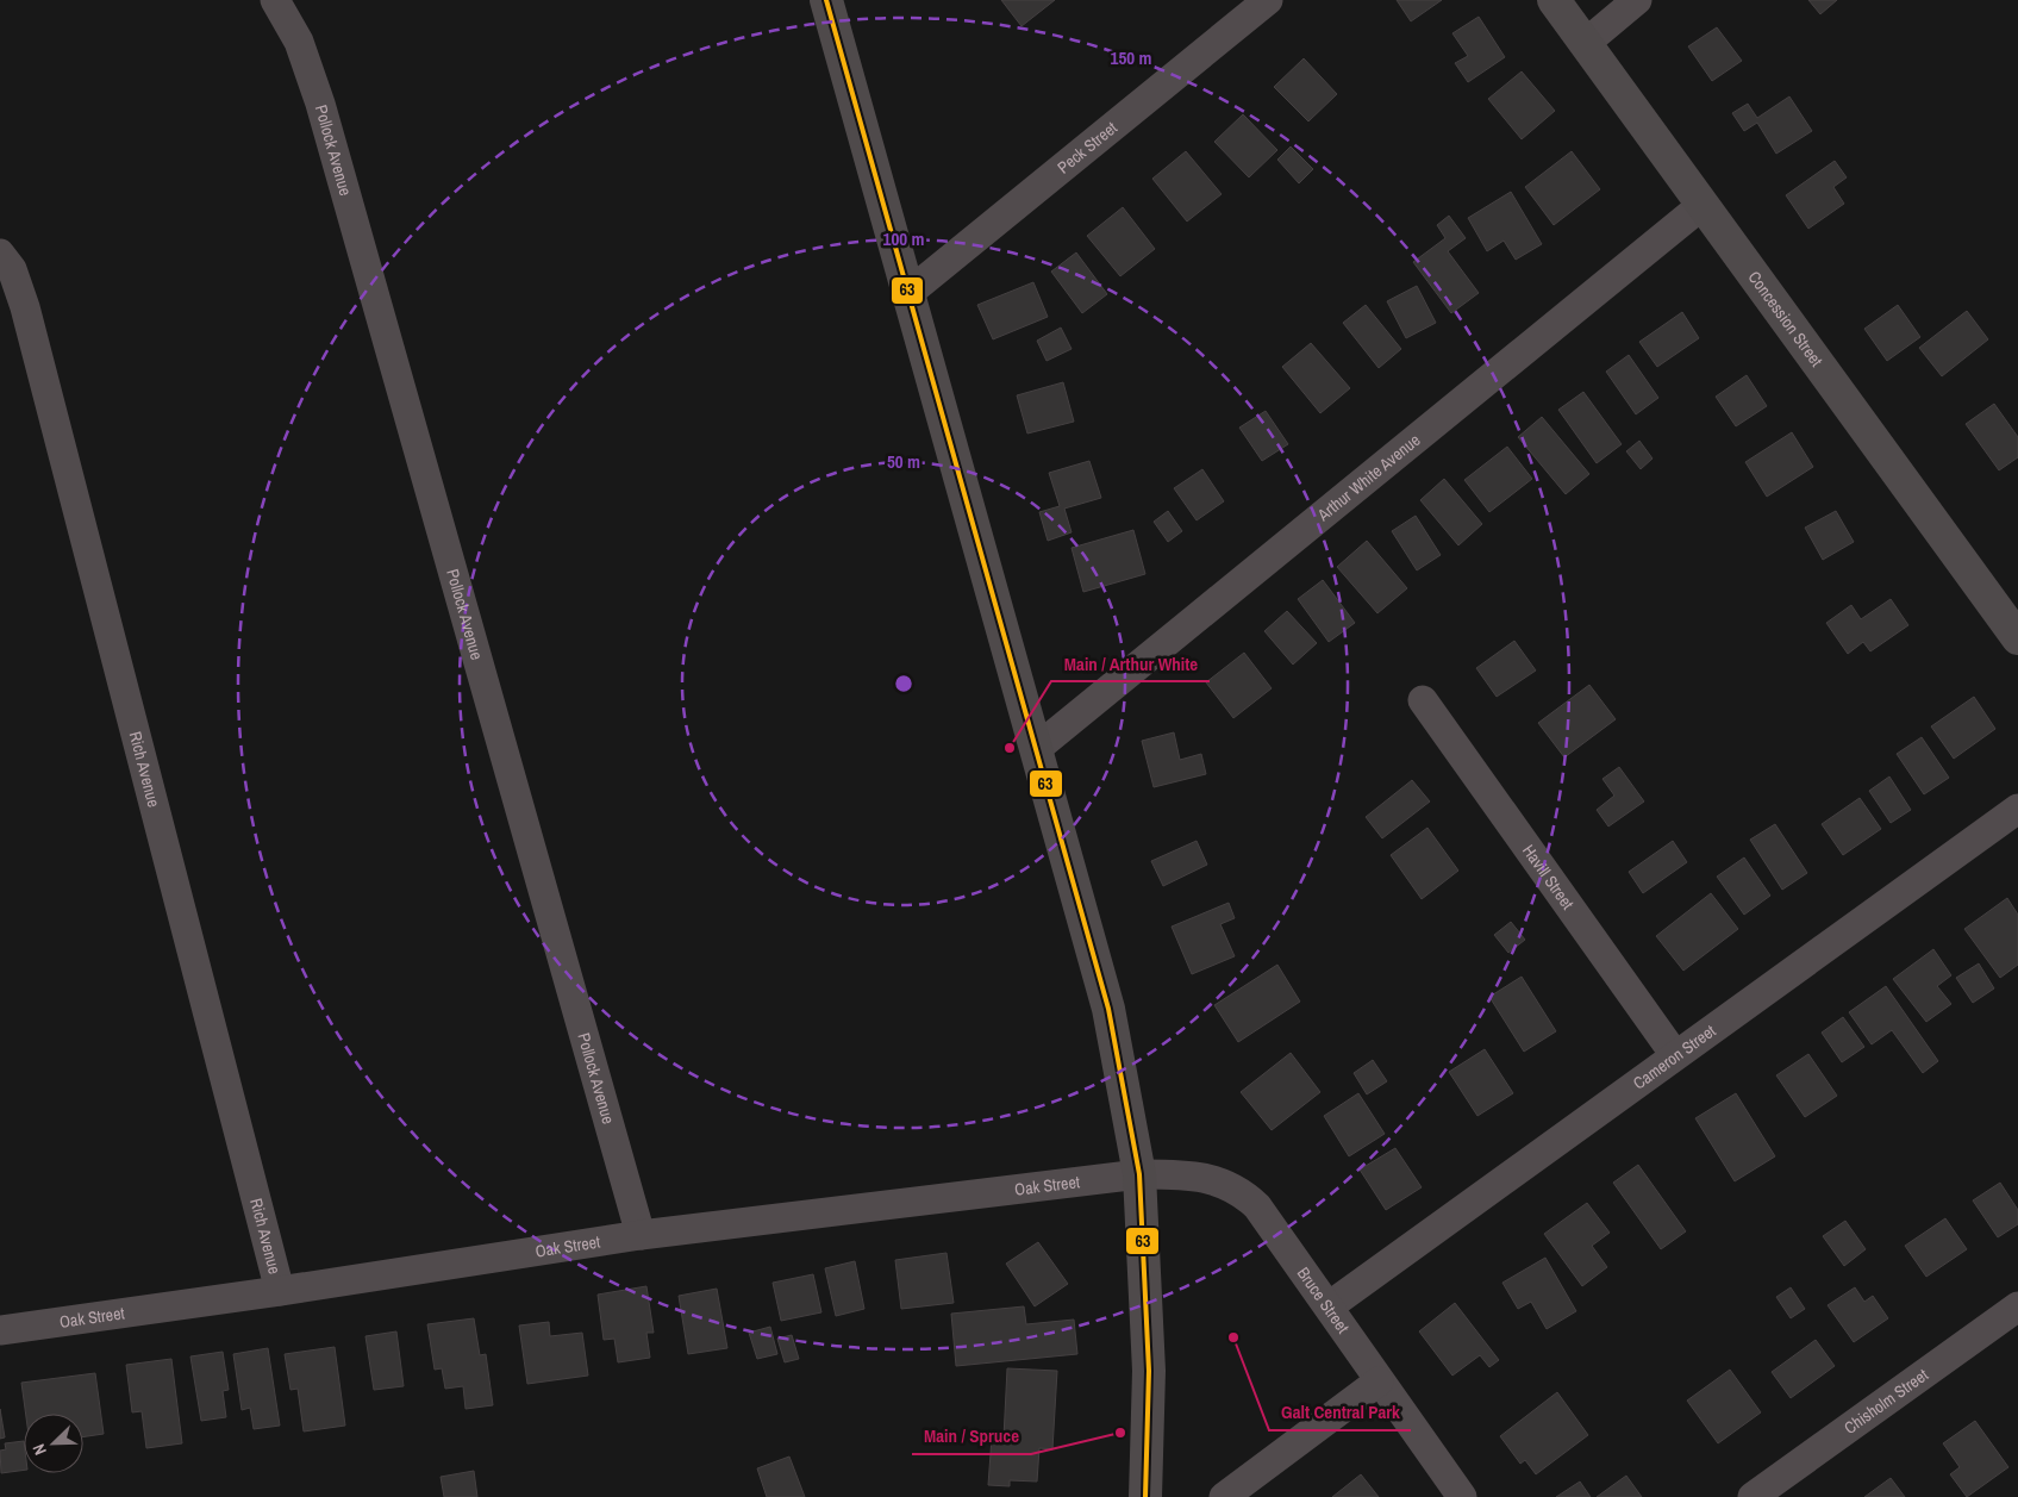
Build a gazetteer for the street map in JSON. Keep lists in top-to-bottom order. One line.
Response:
{"streets":{"main road":["Concession Street"],"street":["Peck Street","Pollock Avenue","Arthur White Avenue","Rich Avenue","Havill Street","Cameron Street","Oak Street","Bruce Street","Chisholm Street"]},"crossings":[["Pollock Avenue","Oak Street"],["Concession Street","Arthur White Avenue"],["Rich Avenue","Oak Street"],["Havill Street","Cameron Street"],["Cameron Street","Bruce Street"],["Oak Street","Bruce Street"]],"places":["Main / Arthur White","Galt Central Park","Main / Spruce"],"lines":["transit line 63"],"north":"bottom left","rings":["150 m","100 m","50 m"]}
